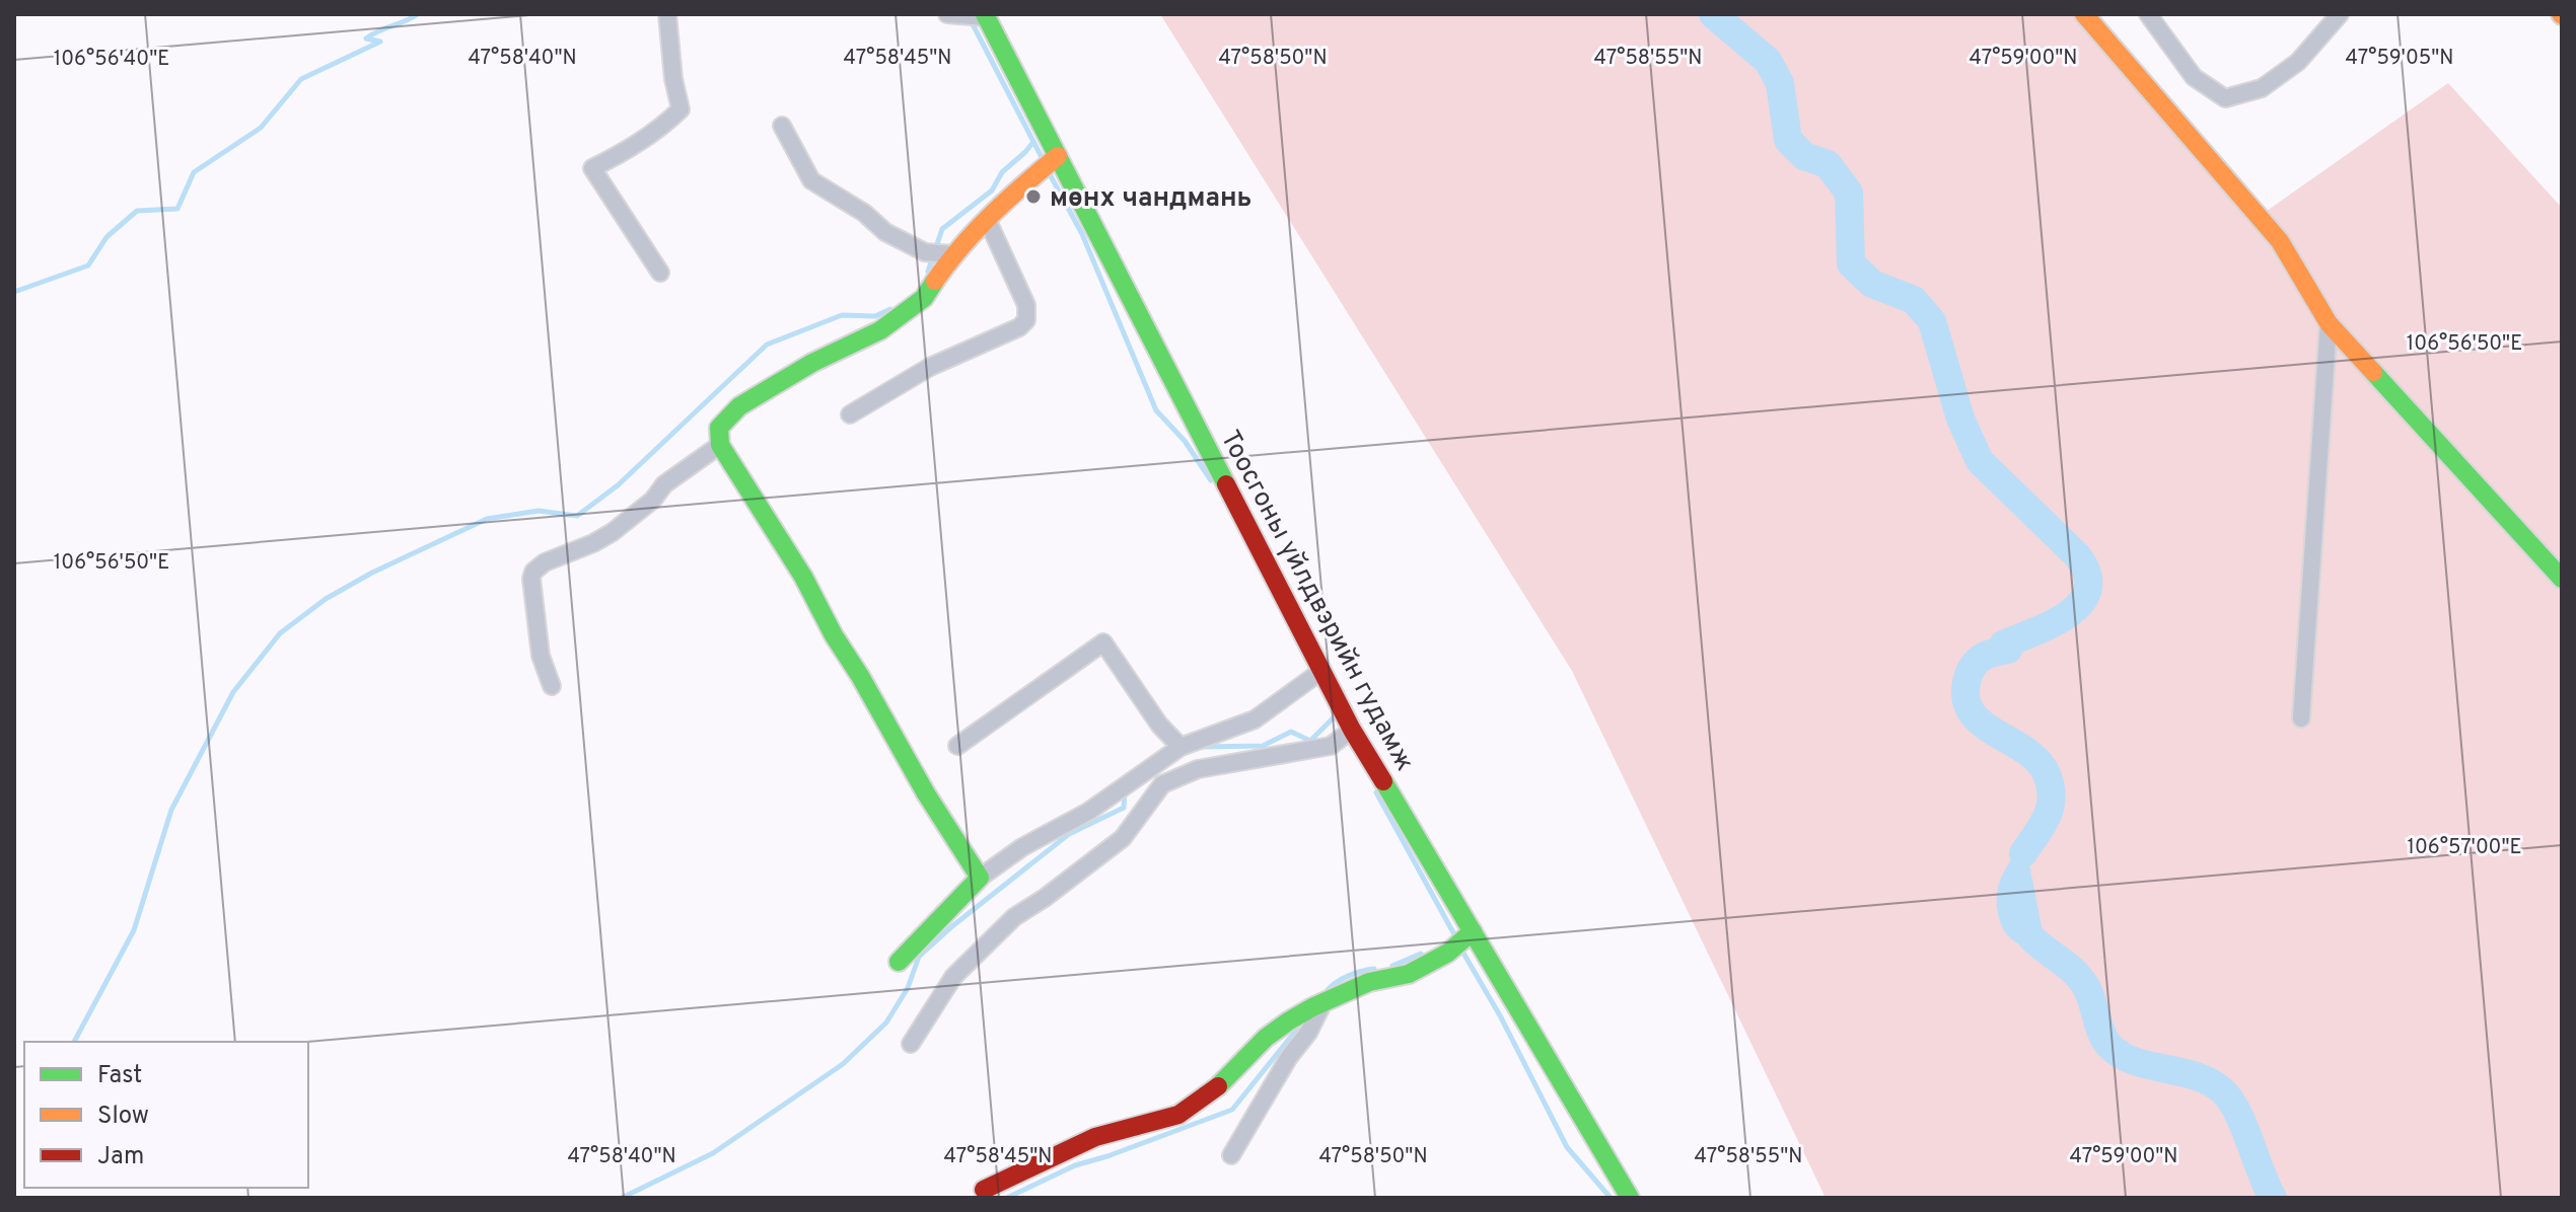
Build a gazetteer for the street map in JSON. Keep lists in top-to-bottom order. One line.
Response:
{"streets":{"street":["Тоосгоны үйлдвэрийн гудамж"]},"places":["мөнх чандмань"],"legend":["Fast","Slow","Jam"],"coordinates":["47°58'40\"N","47°58'45\"N","47°58'50\"N","47°58'55\"N","47°59'00\"N","47°59'05\"N","106°56'40\"E","106°56'50\"E","106°57'00\"E"]}
